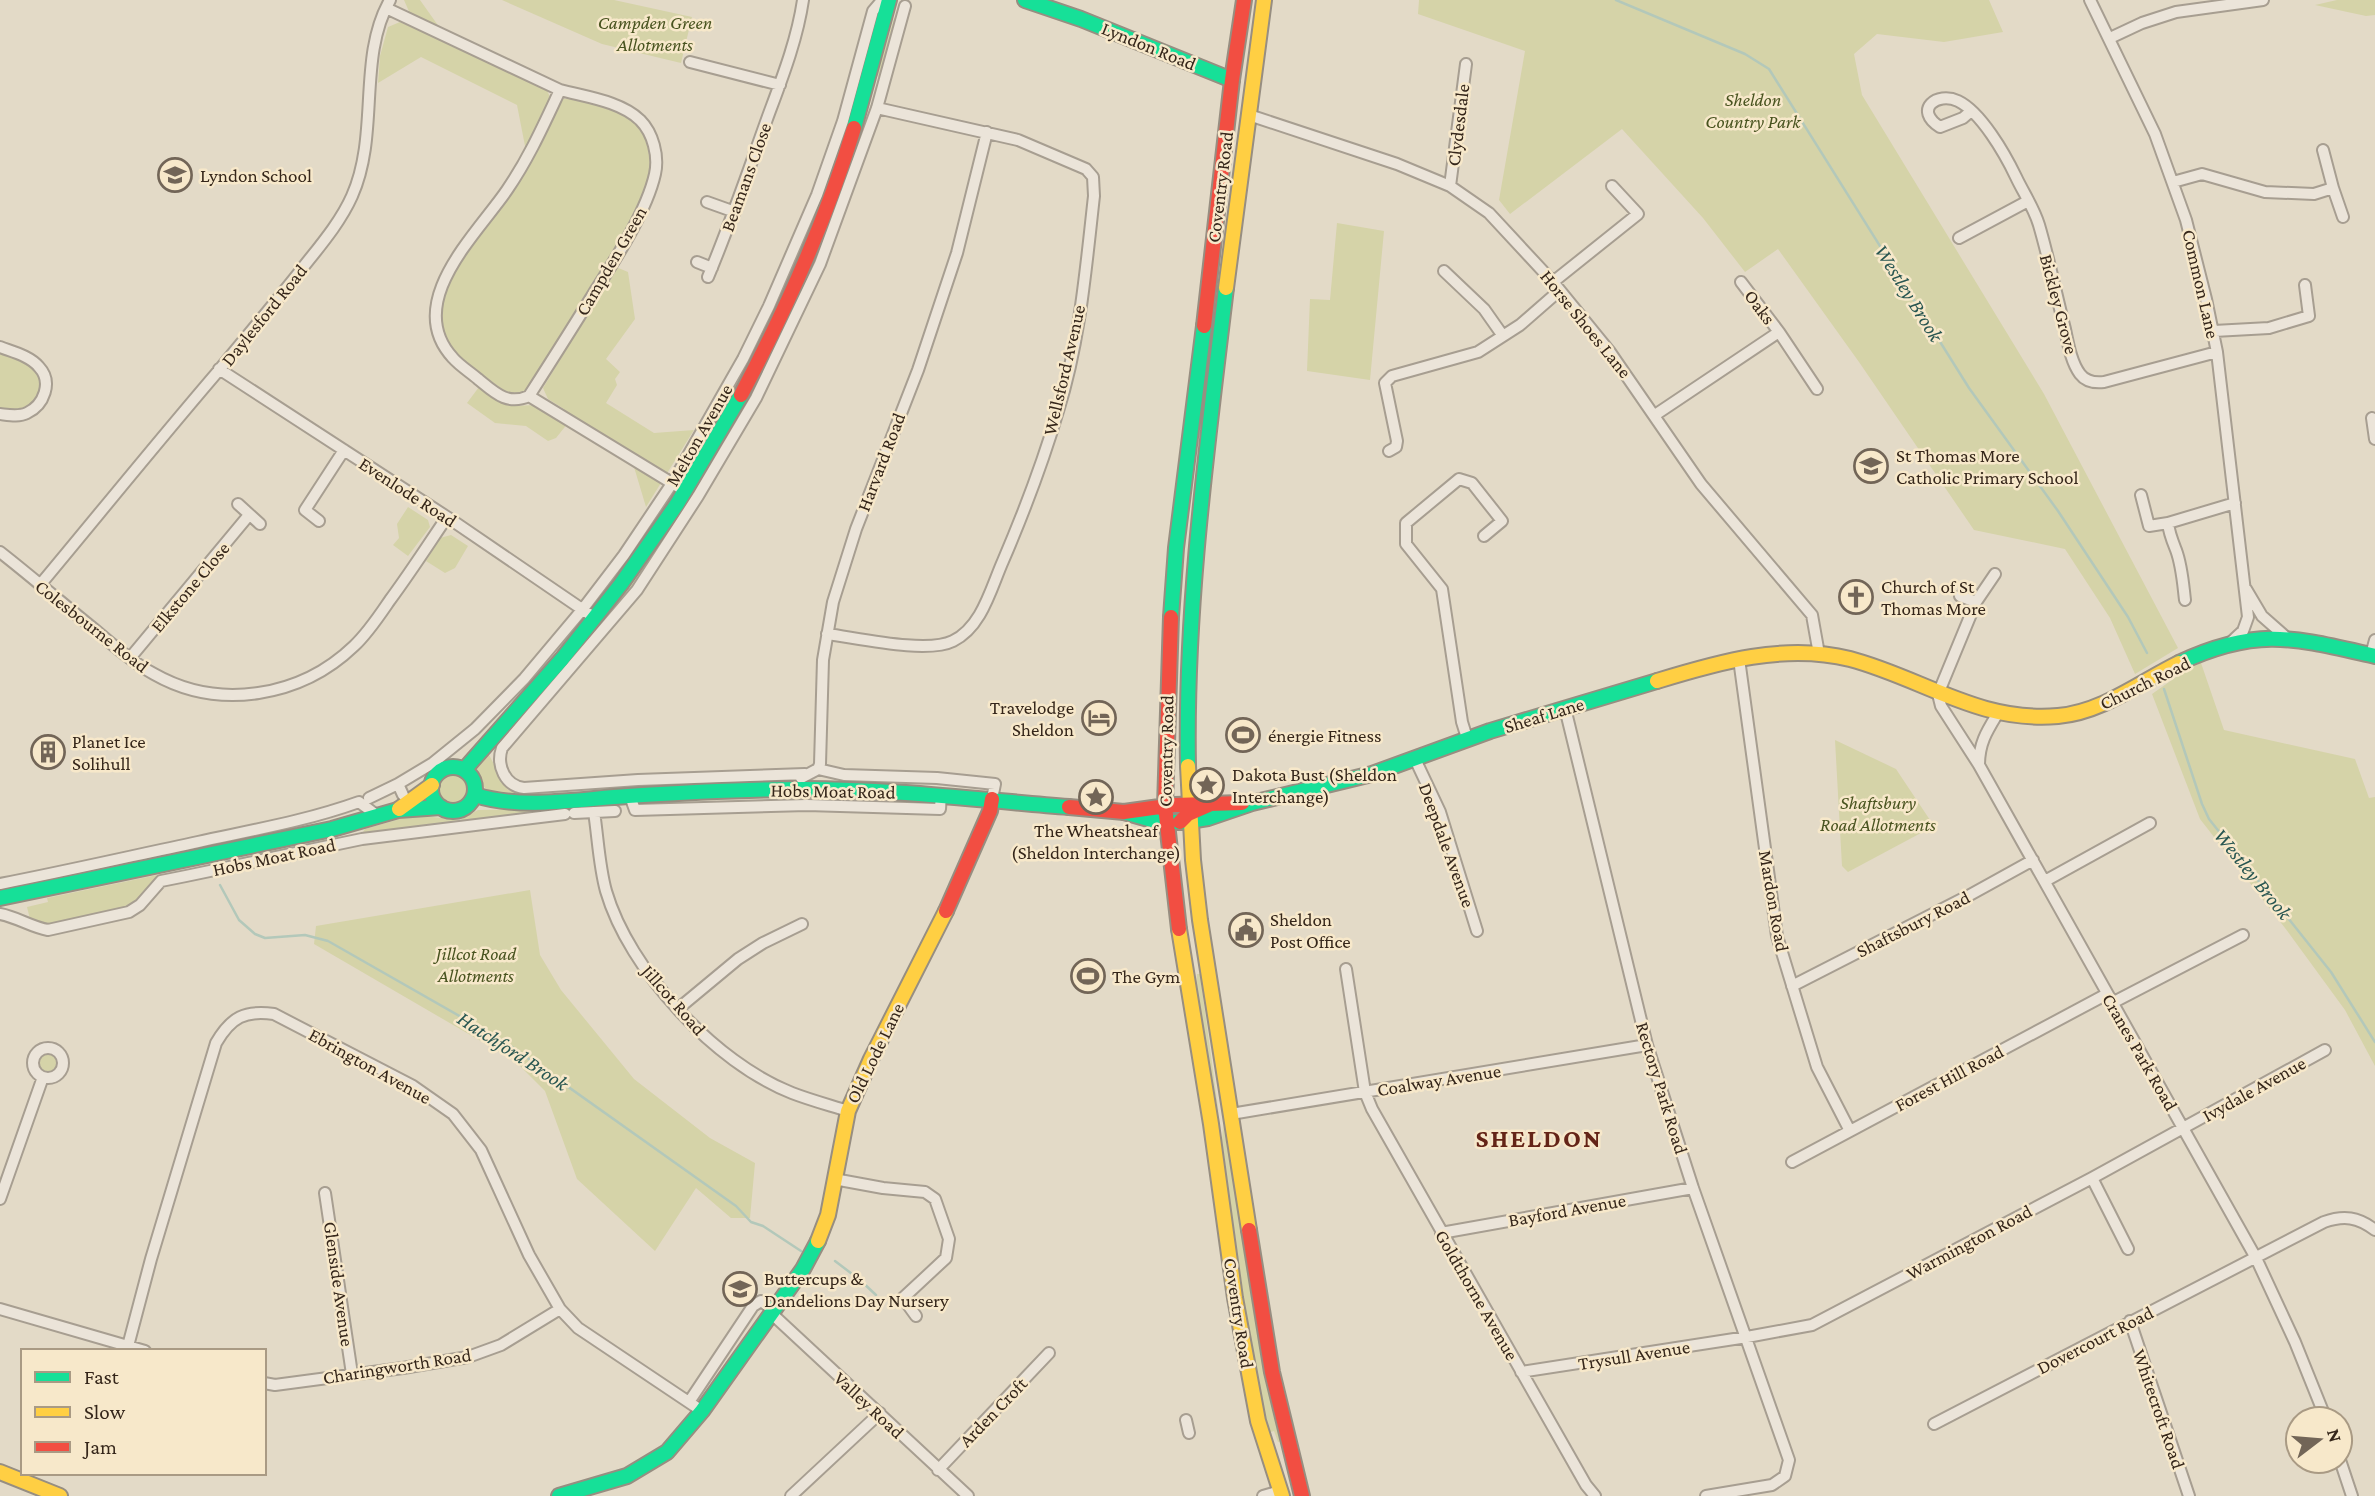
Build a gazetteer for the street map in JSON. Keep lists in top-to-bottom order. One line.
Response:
{"streets":{"main road":["Lyndon Road","Coventry Road","Melton Avenue","Church Road","Sheaf Lane","Hobs Moat Road","Old Lode Lane"],"street":["Clydesdale","Beamans Close","Campden Green","Common Lane","Bickley Grove","Oaks","Daylesford Road","Horse Shoes Lane","Wellsford Avenue","Harvard Road","Evenlode Road","Elkstone Close","Colesbourne Road","Deepdale Avenue","Mardon Road","Shaftsbury Road","Jillcot Road","Cranes Park Road","Ebrington Avenue","Forest Hill Road","Coalway Avenue","Rectory Park Road","Ivydale Avenue","Bayford Avenue","Warmington Road","Glenside Avenue","Goldthorne Avenue","Dovercourt Road","Trysull Avenue","Charingworth Road","Valley Road","Whitecroft Road","Arden Croft"]},"crossings":[["Lyndon Road","Coventry Road"],["Clydesdale","Horse Shoes Lane"],["Coventry Road","Horse Shoes Lane"],["Coventry Road","Sheaf Lane"],["Coventry Road","Hobs Moat Road"],["Coventry Road","Coalway Avenue"],["Campden Green","Daylesford Road"],["Common Lane","Bickley Grove"],["Common Lane","Church Road"],["Daylesford Road","Evenlode Road"],["Daylesford Road","Colesbourne Road"],["Horse Shoes Lane","Sheaf Lane"],["Wellsford Avenue","Melton Avenue"],["Wellsford Avenue","Harvard Road"],["Melton Avenue","Evenlode Road"],["Melton Avenue","Hobs Moat Road"],["Harvard Road","Hobs Moat Road"],["Evenlode Road","Colesbourne Road"],["Elkstone Close","Colesbourne Road"],["Church Road","Sheaf Lane"],["Church Road","Cranes Park Road"],["Sheaf Lane","Hobs Moat Road"],["Sheaf Lane","Deepdale Avenue"],["Sheaf Lane","Mardon Road"],["Sheaf Lane","Rectory Park Road"],["Hobs Moat Road","Jillcot Road"],["Hobs Moat Road","Old Lode Lane"],["Mardon Road","Shaftsbury Road"],["Mardon Road","Forest Hill Road"],["Shaftsbury Road","Cranes Park Road"],["Jillcot Road","Old Lode Lane"],["Cranes Park Road","Forest Hill Road"],["Cranes Park Road","Ivydale Avenue"],["Cranes Park Road","Warmington Road"],["Cranes Park Road","Dovercourt Road"],["Old Lode Lane","Ebrington Avenue"],["Old Lode Lane","Valley Road"],["Ebrington Avenue","Charingworth Road"],["Coalway Avenue","Rectory Park Road"],["Coalway Avenue","Goldthorne Avenue"],["Rectory Park Road","Bayford Avenue"],["Rectory Park Road","Warmington Road"],["Rectory Park Road","Trysull Avenue"],["Ivydale Avenue","Warmington Road"],["Bayford Avenue","Goldthorne Avenue"],["Warmington Road","Trysull Avenue"],["Glenside Avenue","Charingworth Road"],["Goldthorne Avenue","Trysull Avenue"],["Dovercourt Road","Whitecroft Road"],["Valley Road","Arden Croft"]],"districts":["SHELDON"],"water":["Westley Brook","Hatchford Brook"],"parks":["Campden Green Allotments","Sheldon Country Park","Shaftsbury Road Allotments","Jillcot Road Allotments"],"places":{"school or university":["Lyndon School","St Thomas More Catholic Primary School","Buttercups & Dandelions Day Nursery"],"church":["Church of St Thomas More"],"hotel":["Travelodge Sheldon"],"sports":["énergie Fitness","The Gym"],"building":["Planet Ice Solihull"],"place":["Dakota Bust (Sheldon Interchange)","The Wheatsheaf (Sheldon Interchange)"],"public building":["Sheldon Post Office"]},"legend":["Fast","Slow","Jam"],"north":"right"}
